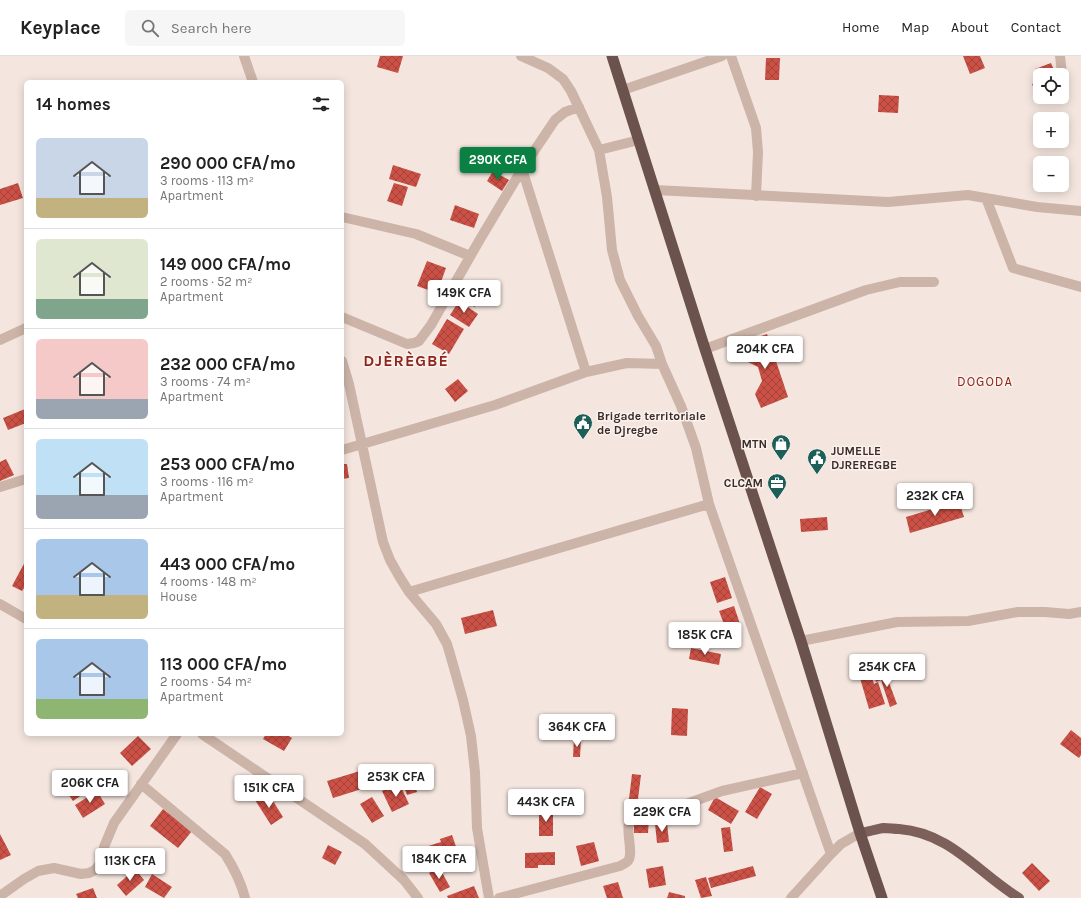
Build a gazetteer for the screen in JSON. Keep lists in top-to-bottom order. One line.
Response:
{"districts":["DJÈRÈGBÉ","DOGODA"],"places":{"public building":["Brigade territoriale de Djregbe","JUMELLE DJREREGBE"],"shop":["MTN"],"office":["CLCAM"]},"page":{"header":"Keyplace","search":"Search here","nav":["Home","Map","About","Contact"],"map_buttons":["+","−"],"heading":"14 homes","list":[{"name":"290 000 CFA/mo","note":"3 rooms · 113 m² · Apartment"},{"name":"149 000 CFA/mo","note":"2 rooms · 52 m² · Apartment"},{"name":"232 000 CFA/mo","note":"3 rooms · 74 m² · Apartment"},{"name":"253 000 CFA/mo","note":"3 rooms · 116 m² · Apartment"},{"name":"443 000 CFA/mo","note":"4 rooms · 148 m² · House"},{"name":"113 000 CFA/mo","note":"2 rooms · 54 m² · Apartment"}],"price":["290K CFA","149K CFA","204K CFA","232K CFA","185K CFA","254K CFA","364K CFA","253K CFA","206K CFA","151K CFA","443K CFA","229K CFA","184K CFA","113K CFA"]}}
